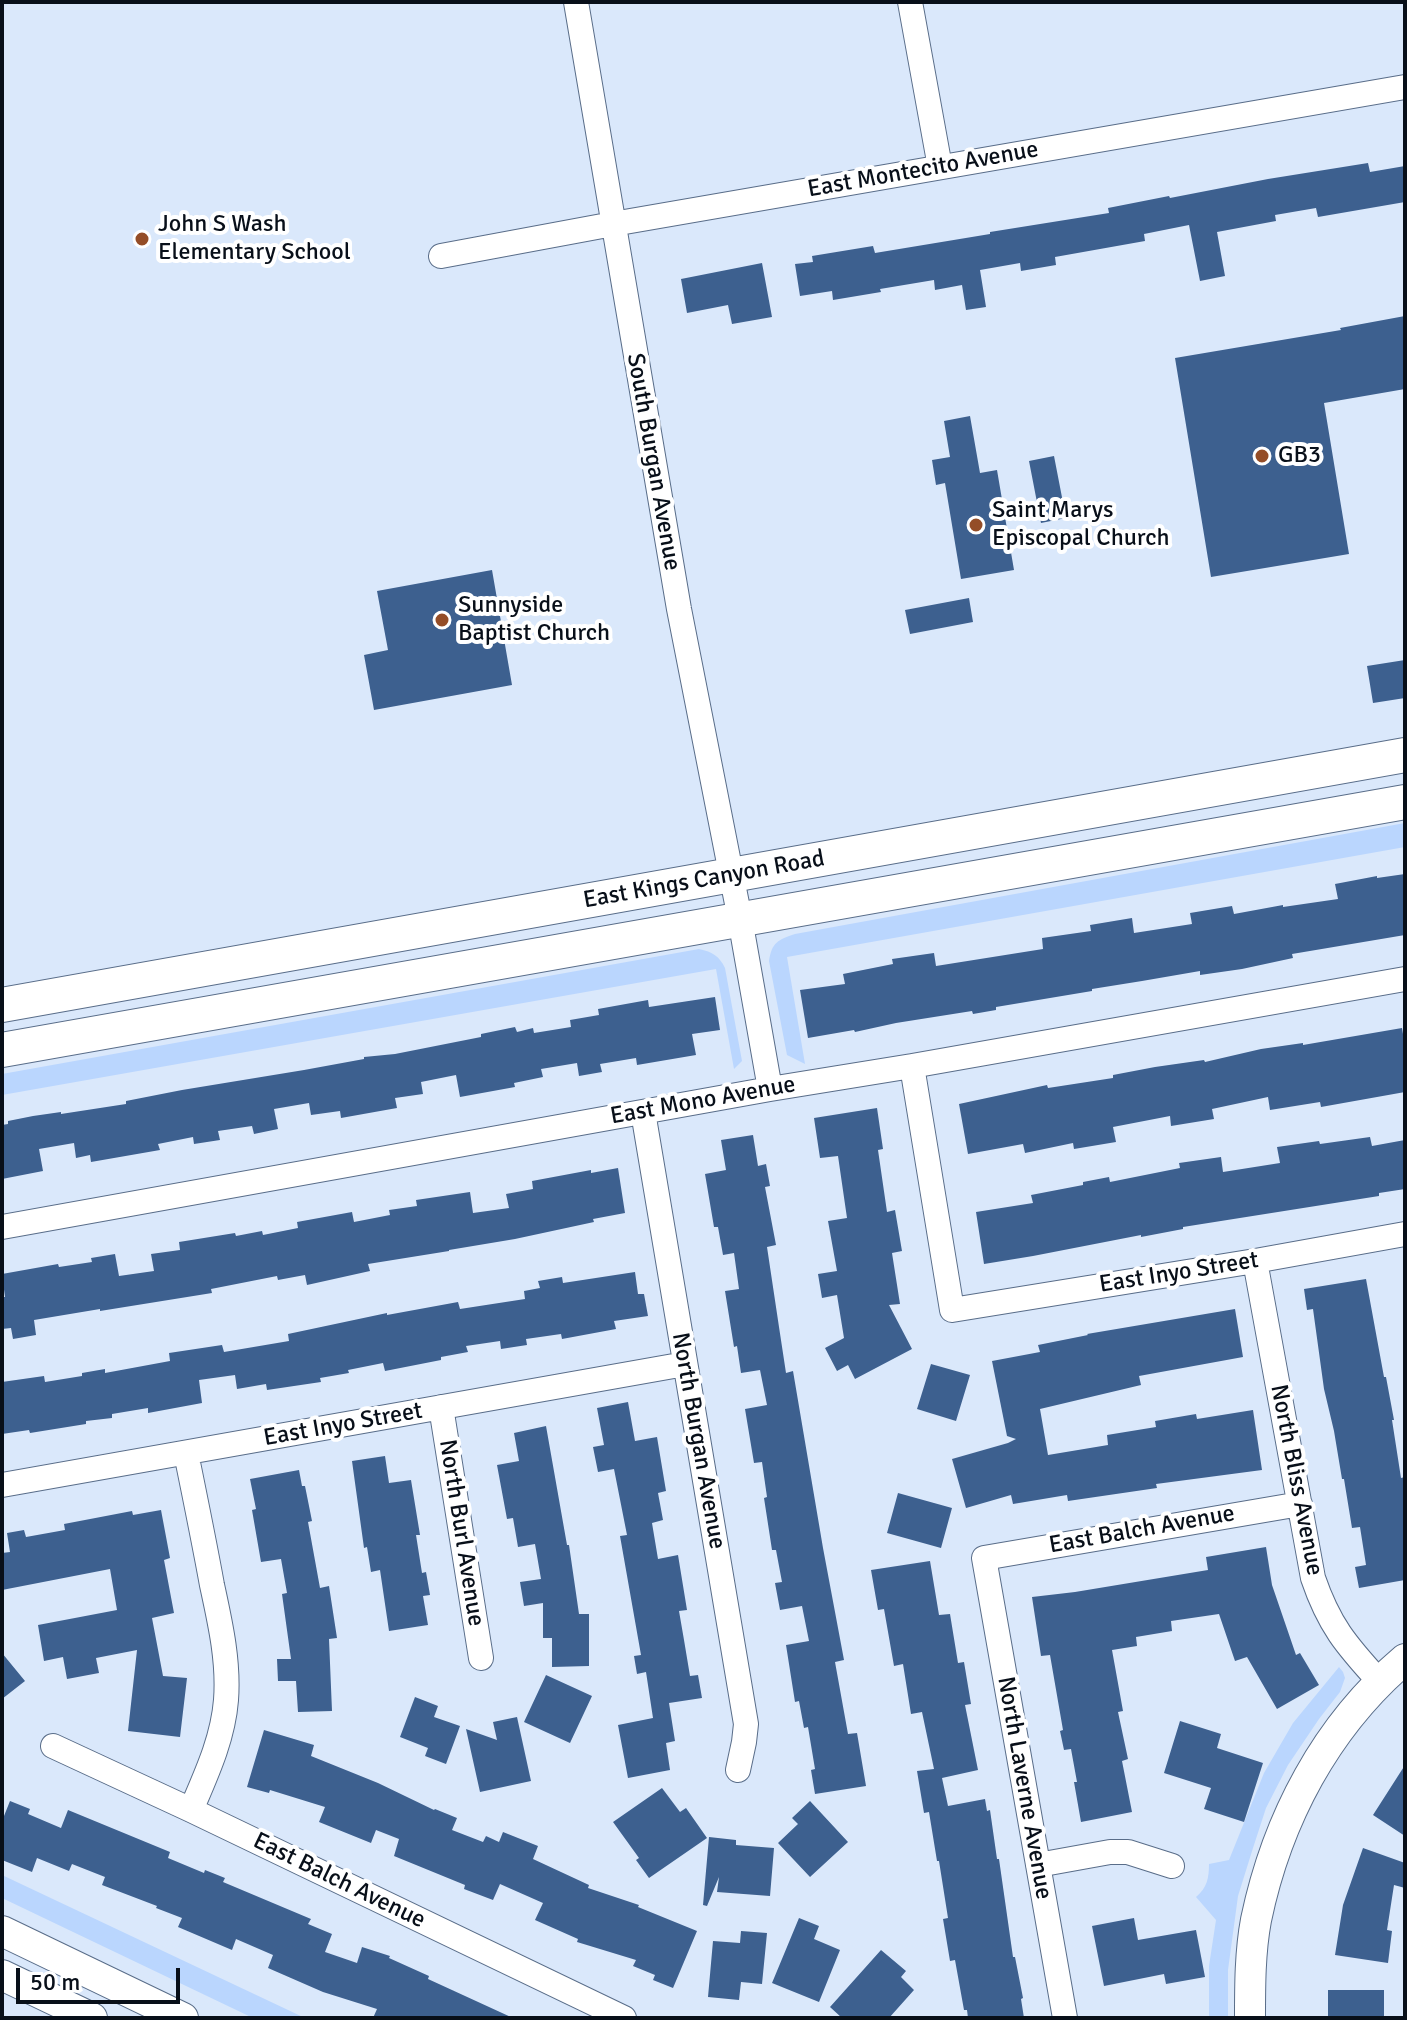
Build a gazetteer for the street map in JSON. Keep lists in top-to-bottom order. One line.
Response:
{"streets":{"main road":["East Kings Canyon Road"],"street":["East Montecito Avenue","South Burgan Avenue","East Mono Avenue","East Inyo Street","North Burgan Avenue","North Bliss Avenue","East Balch Avenue","North Burl Avenue","North Laverne Avenue"]},"crossings":[["East Montecito Avenue","South Burgan Avenue"],["South Burgan Avenue","East Kings Canyon Road"],["East Mono Avenue","East Inyo Street"],["East Mono Avenue","North Burgan Avenue"],["East Inyo Street","North Burgan Avenue"],["East Inyo Street","North Bliss Avenue"],["East Inyo Street","North Burl Avenue"],["North Bliss Avenue","East Balch Avenue"],["East Balch Avenue","North Laverne Avenue"]],"places":["John S Wash Elementary School","GB3","Saint Marys Episcopal Church","Sunnyside Baptist Church"],"scale_bar":"50 m"}
